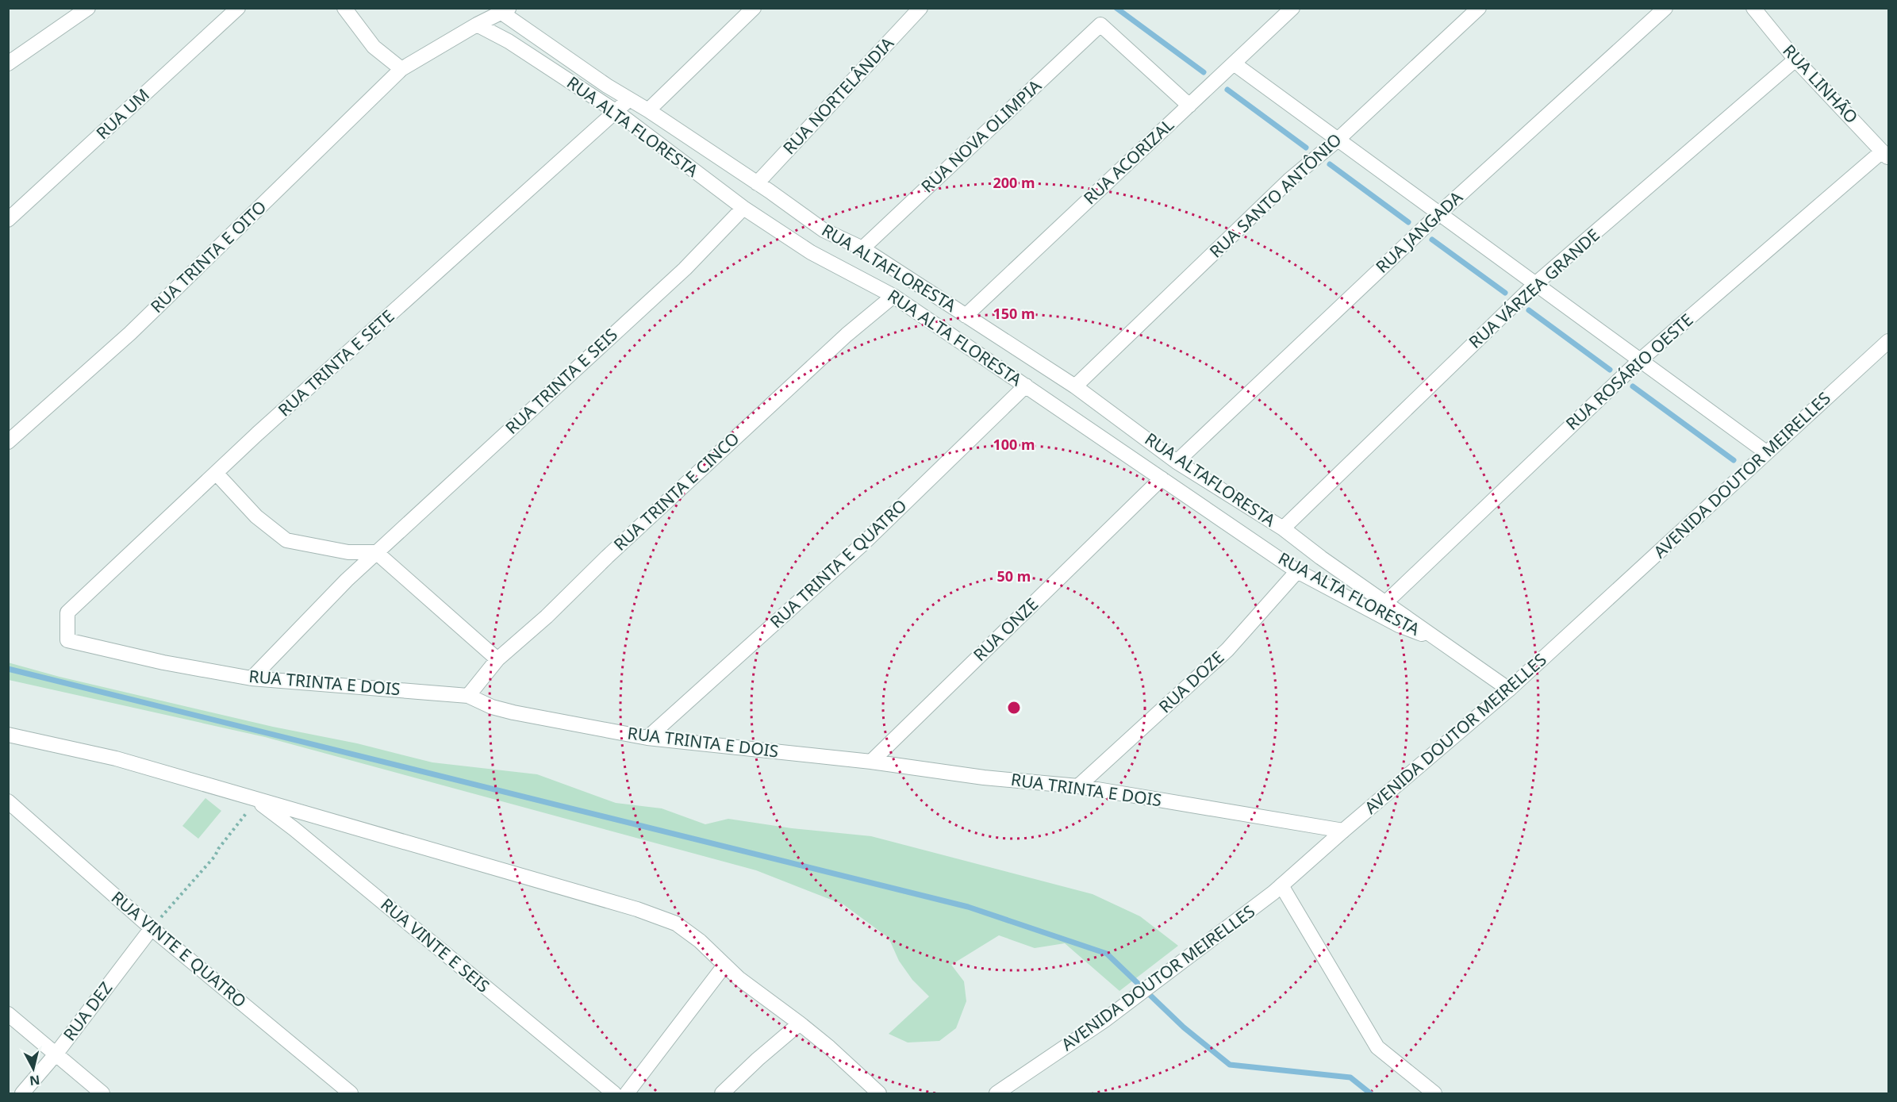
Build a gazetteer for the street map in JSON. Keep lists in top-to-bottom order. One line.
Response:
{"streets":{"street":["RUA LINHÃO","RUA NORTELÂNDIA","RUA UM","RUA ALTA FLORESTA","RUA NOVA OLIMPIA","RUA ACORIZAL","RUA SANTO ANTÔNIO","RUA JANGADA","RUA TRINTA E OITO","RUA ALTAFLORESTA","RUA VÁRZEA GRANDE","RUA TRINTA E SETE","RUA ROSÁRIO OESTE","RUA TRINTA E SEIS","AVENIDA DOUTOR MEIRELLES","RUA TRINTA E CINCO","RUA TRINTA E QUATRO","RUA ONZE","RUA DOZE","RUA TRINTA E DOIS","RUA VINTE E SEIS","RUA VINTE E QUATRO","RUA DEZ"]},"crossings":[["RUA LINHÃO","RUA VÁRZEA GRANDE"],["RUA LINHÃO","RUA ROSÁRIO OESTE"],["RUA NORTELÂNDIA","RUA ALTAFLORESTA"],["RUA ALTA FLORESTA","RUA TRINTA E OITO"],["RUA ALTA FLORESTA","RUA ALTAFLORESTA"],["RUA ALTA FLORESTA","RUA TRINTA E SETE"],["RUA ALTA FLORESTA","RUA TRINTA E SEIS"],["RUA ALTA FLORESTA","RUA TRINTA E CINCO"],["RUA ALTA FLORESTA","RUA TRINTA E QUATRO"],["RUA ALTA FLORESTA","RUA ONZE"],["RUA ALTA FLORESTA","RUA DOZE"],["RUA NOVA OLIMPIA","RUA ACORIZAL"],["RUA NOVA OLIMPIA","RUA ALTAFLORESTA"],["RUA ACORIZAL","RUA ALTAFLORESTA"],["RUA SANTO ANTÔNIO","RUA ALTAFLORESTA"],["RUA JANGADA","RUA ALTAFLORESTA"],["RUA TRINTA E OITO","RUA ALTAFLORESTA"],["RUA ALTAFLORESTA","RUA VÁRZEA GRANDE"],["RUA ALTAFLORESTA","RUA TRINTA E SETE"],["RUA ALTAFLORESTA","RUA ROSÁRIO OESTE"],["RUA TRINTA E SETE","RUA TRINTA E DOIS"],["AVENIDA DOUTOR MEIRELLES","RUA TRINTA E DOIS"],["RUA TRINTA E CINCO","RUA TRINTA E DOIS"],["RUA TRINTA E QUATRO","RUA TRINTA E DOIS"],["RUA ONZE","RUA TRINTA E DOIS"],["RUA DOZE","RUA TRINTA E DOIS"],["RUA VINTE E QUATRO","RUA DEZ"]],"north":"bottom","rings":["200 m","150 m","100 m","50 m"]}
